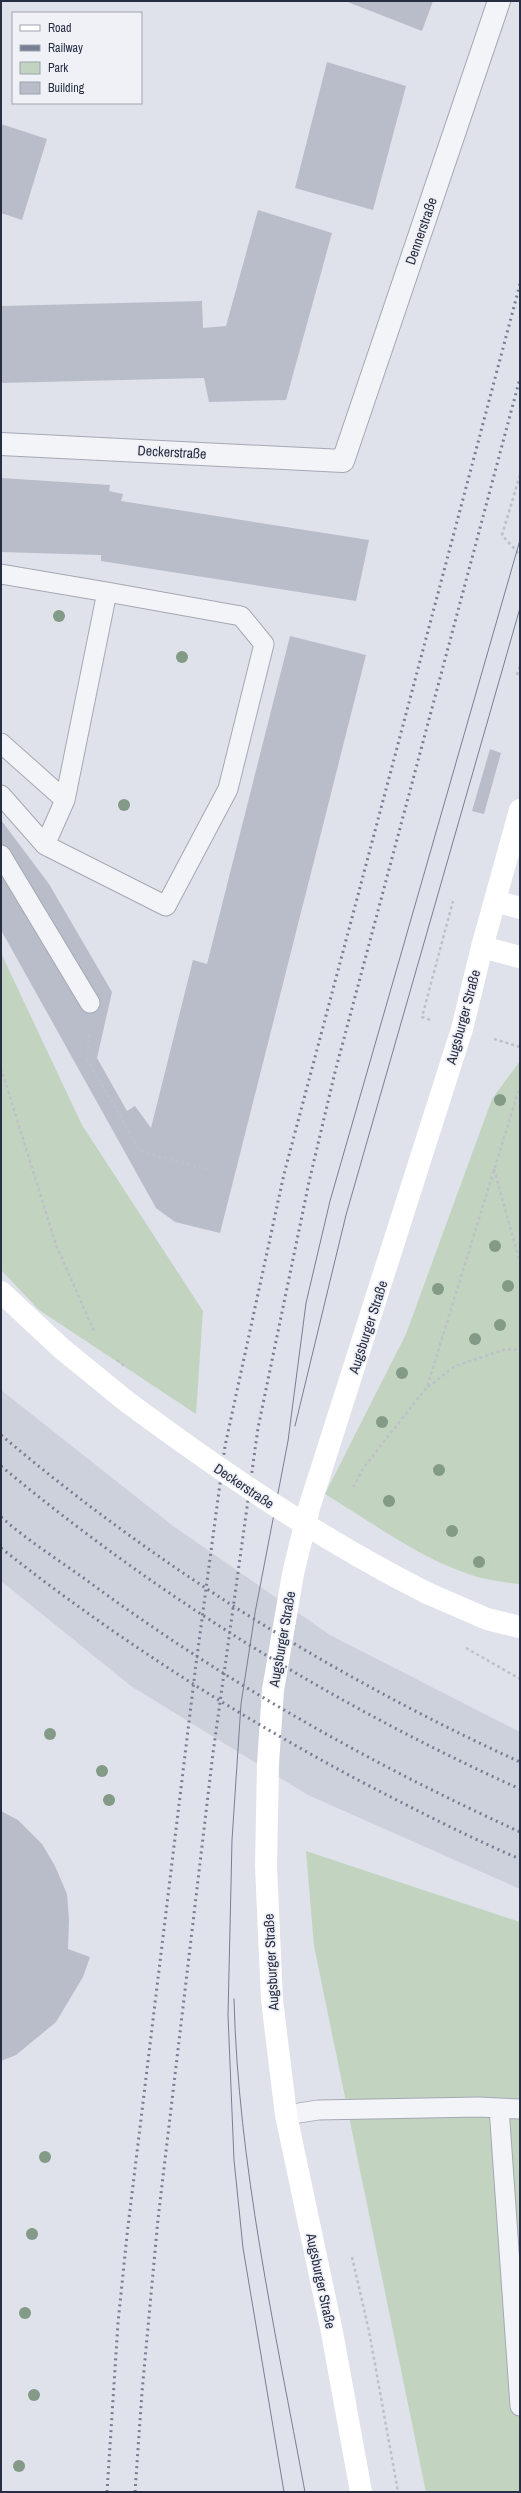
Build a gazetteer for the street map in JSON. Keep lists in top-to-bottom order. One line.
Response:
{"streets":{"main road":["Deckerstraße","Augsburger Straße"],"street":["Dennerstraße"]},"crossings":[["Dennerstraße","Deckerstraße"]],"legend":["Road","Railway","Park","Building"]}
